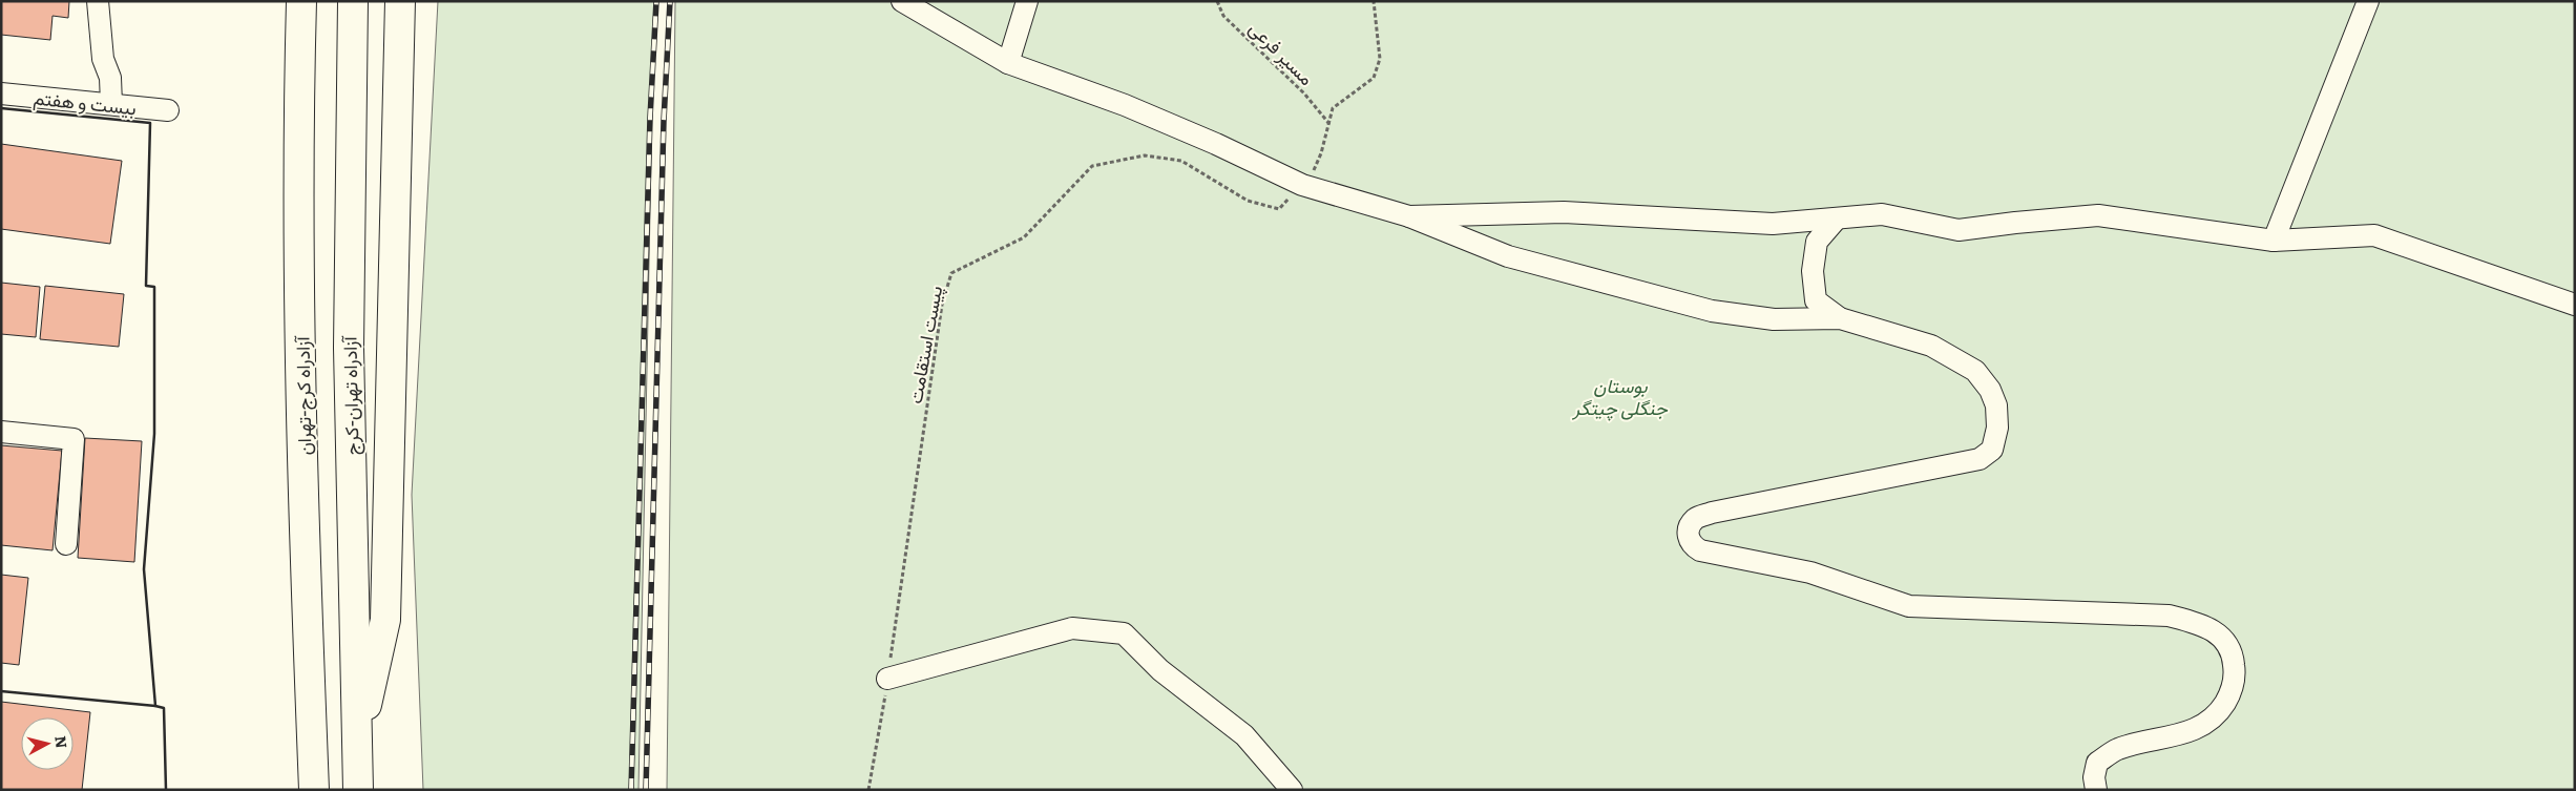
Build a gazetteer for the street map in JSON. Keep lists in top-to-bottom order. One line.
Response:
{"streets":{"highway":["آزادراه کرج-تهران","آزادراه تهران-کرج"],"street":["بیست و هفتم"],"path":["مسیر فرعی","پیست استقامت"]},"crossings":[["مسیر فرعی","پیست استقامت"]],"parks":["بوستان جنگلی چیتگر"],"north":"right"}
